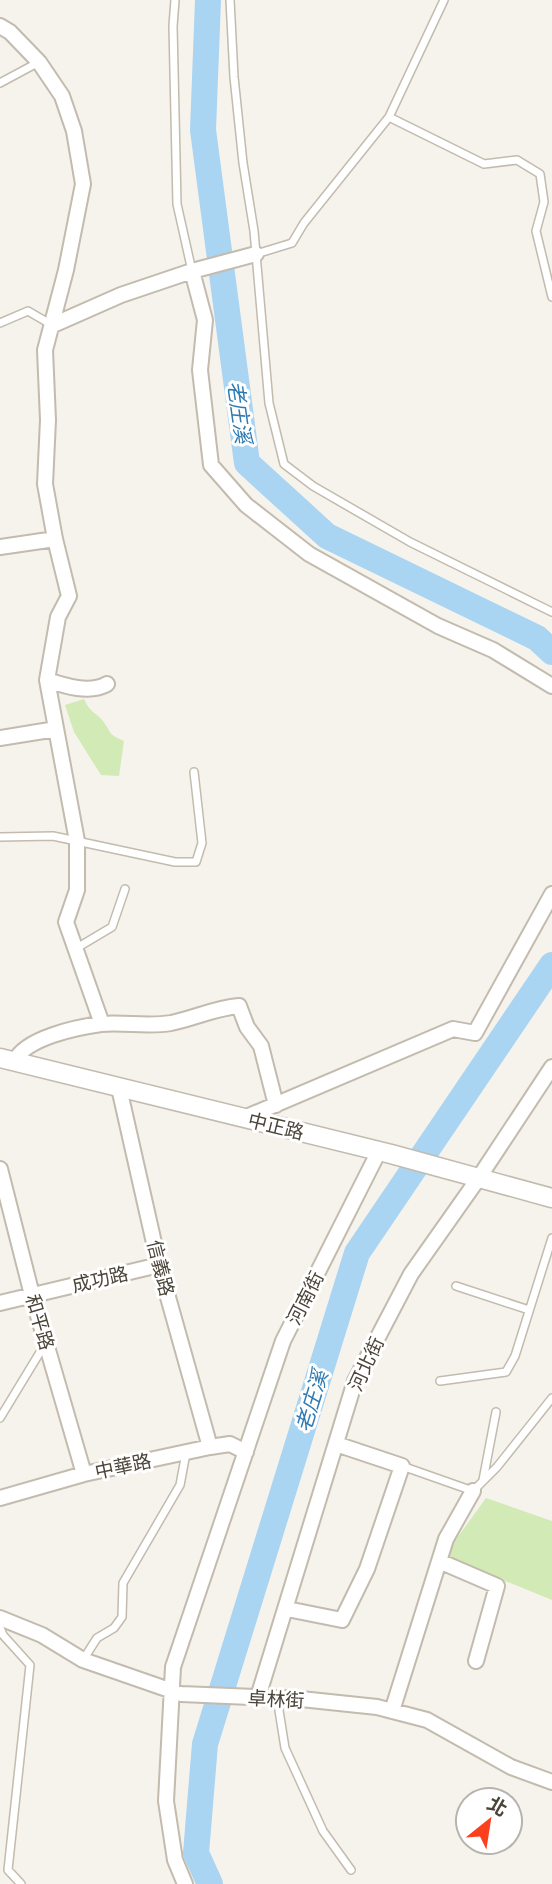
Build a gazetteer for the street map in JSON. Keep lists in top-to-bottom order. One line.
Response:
{"streets":{"street":["中正路","信義路","成功路","河南街","和平路","河北街","中華路","卓林街"]},"crossings":[["中正路","信義路"],["中正路","河南街"],["中正路","河北街"],["信義路","成功路"],["信義路","中華路"],["成功路","和平路"],["河南街","中華路"],["河南街","卓林街"],["和平路","中華路"],["河北街","卓林街"]],"water":["老庄溪"],"north":"top right"}
